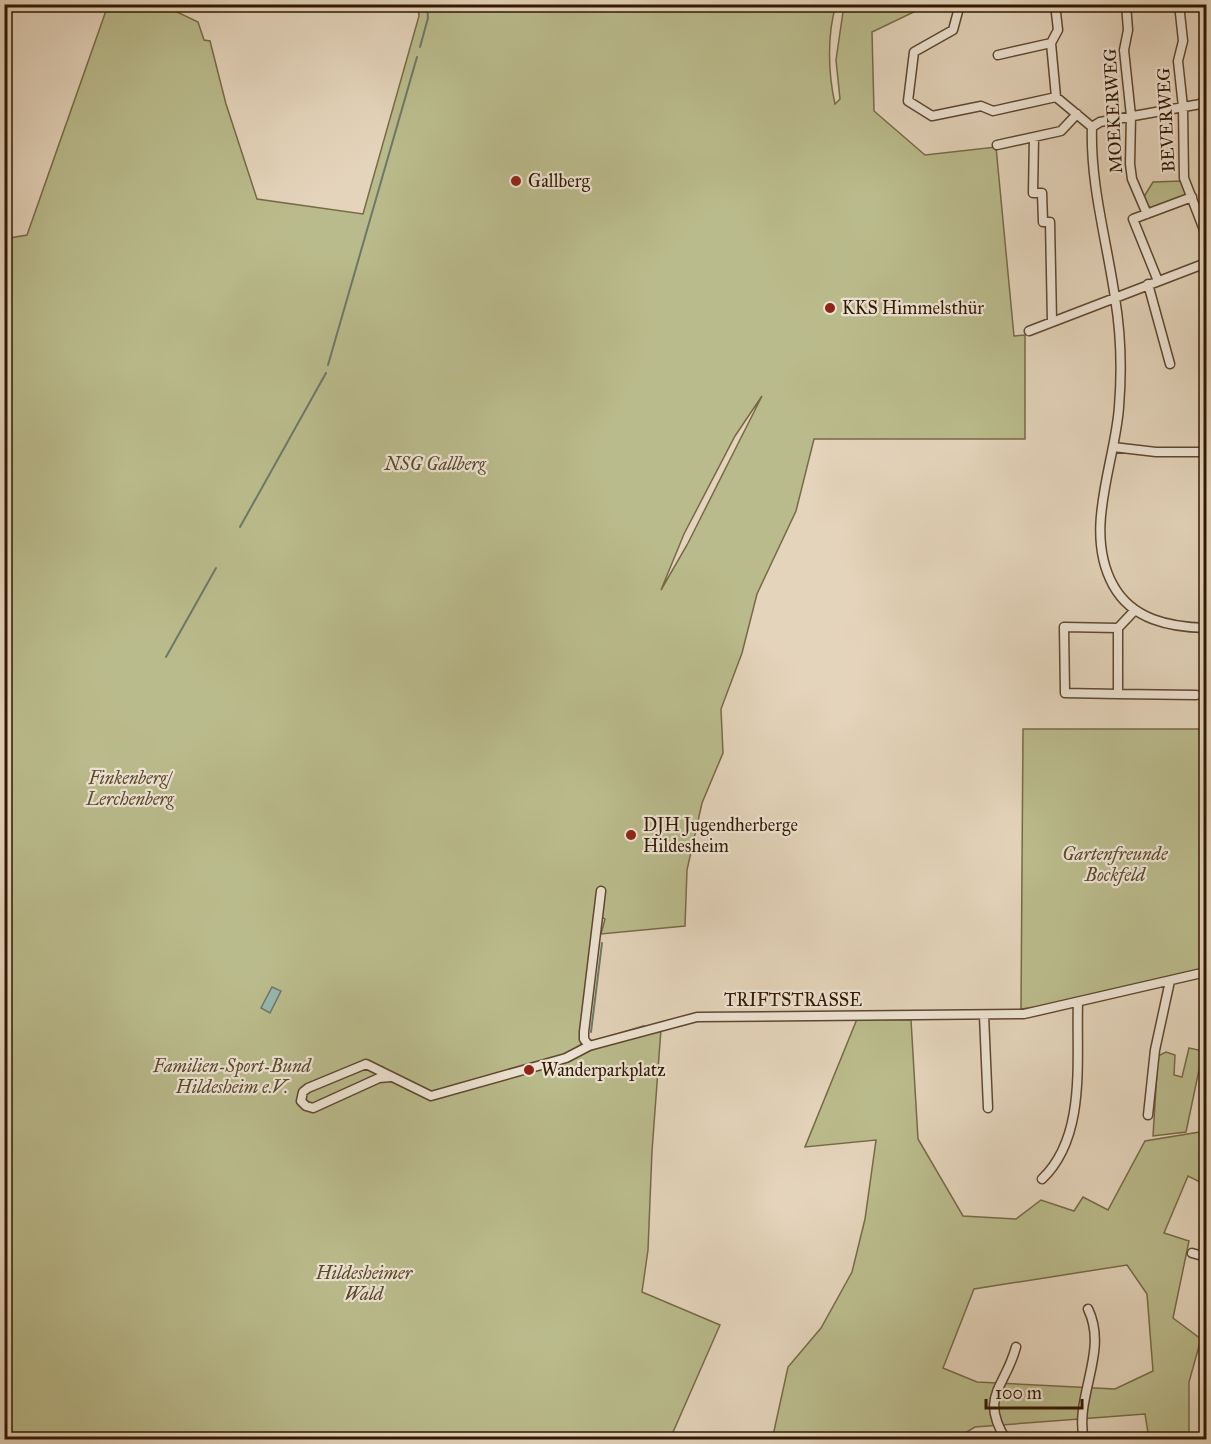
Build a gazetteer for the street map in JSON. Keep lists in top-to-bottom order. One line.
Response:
{"streets":{"street":["MOEKERWEG","BEVERWEG","TRIFTSTRASSE"]},"parks":["NSG Gallberg","Finkenberg/ Lerchenberg","Gartenfreunde Bockfeld","Familien-Sport-Bund Hildesheim e.V.","Hildesheimer Wald"],"places":["Gallberg","KKS Himmelsthür","DJH Jugendherberge Hildesheim","Wanderparkplatz"],"scale_bar":"100 m"}
